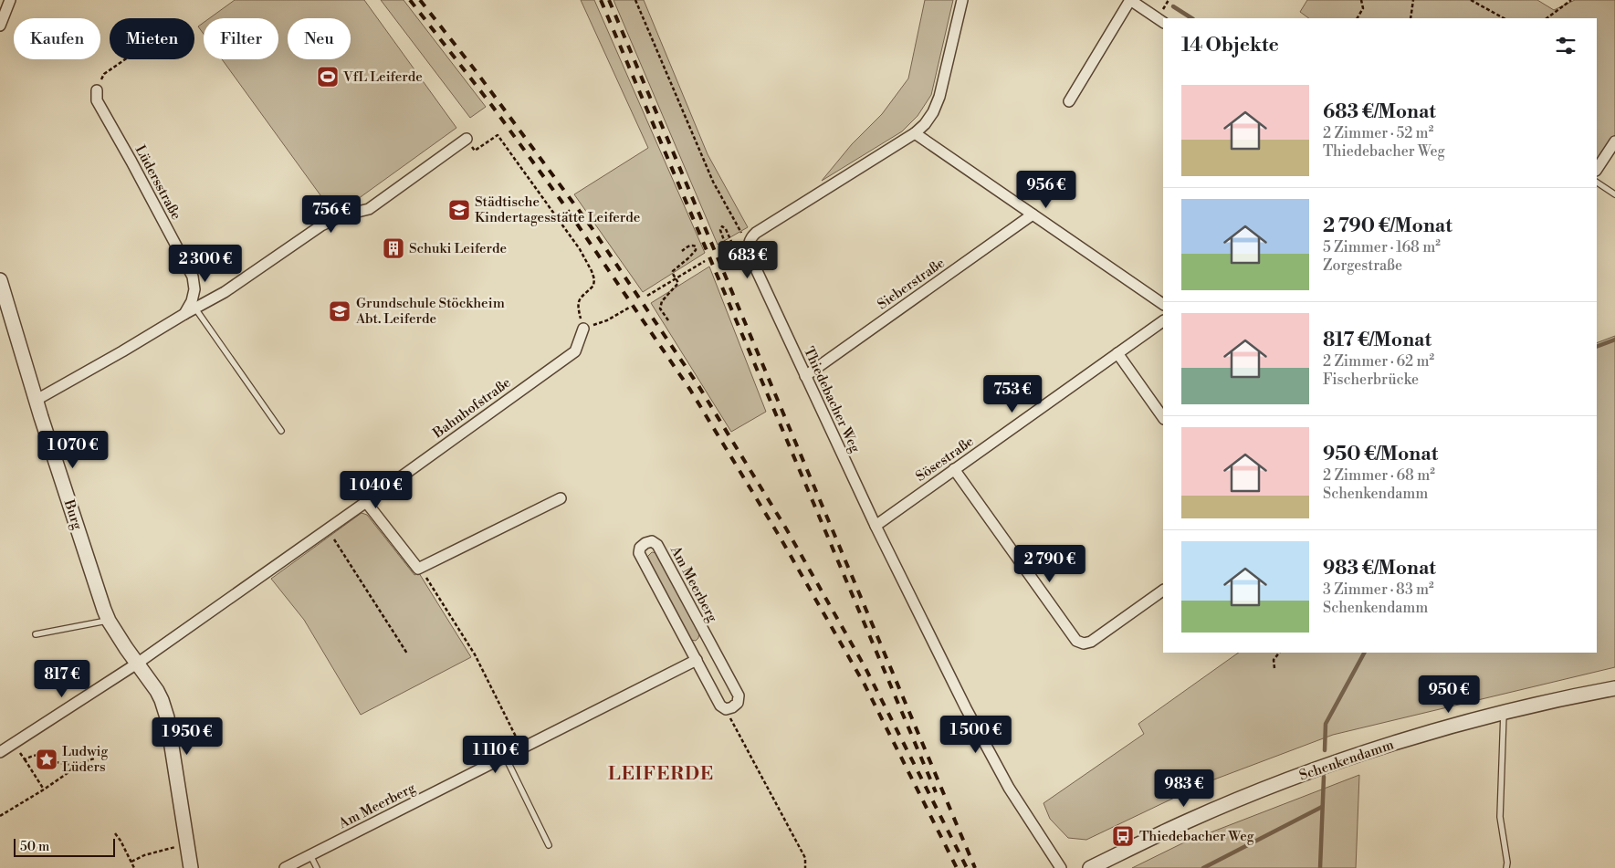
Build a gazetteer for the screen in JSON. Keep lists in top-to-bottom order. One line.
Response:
{"streets":{"street":["Lüdersstraße","Sieberstraße","Thiedebacher Weg","Bahnhofstraße","Sösestraße","Burg","Am Meerberg","Schenkendamm"]},"crossings":[["Sieberstraße","Thiedebacher Weg"],["Thiedebacher Weg","Sösestraße"],["Bahnhofstraße","Burg"]],"districts":["LEIFERDE"],"places":{"sports":["VfL Leiferde"],"school or university":["Städtische Kindertagesstätte Leiferde","Grundschule Stöckheim Abt. Leiferde"],"building":["Schuki Leiferde"],"place":["Ludwig Lüders"],"bus stop":["Thiedebacher Weg"]},"scale_bar":"50 m","page":{"chip":["Kaufen","Mieten","Filter","Neu"],"heading":"14 Objekte","list":[{"name":"683 €/Monat","note":"2 Zimmer · 52 m² · Thiedebacher Weg"},{"name":"2 790 €/Monat","note":"5 Zimmer · 168 m² · Zorgestraße"},{"name":"817 €/Monat","note":"2 Zimmer · 62 m² · Fischerbrücke"},{"name":"950 €/Monat","note":"2 Zimmer · 68 m² · Schenkendamm"},{"name":"983 €/Monat","note":"3 Zimmer · 83 m² · Schenkendamm"}],"price":["956 €","756 €","683 €","2 300 €","753 €","1 070 €","1 040 €","2 790 €","817 €","950 €","1 500 €","1 950 €","1 110 €","983 €"],"scale":"50 m"}}
